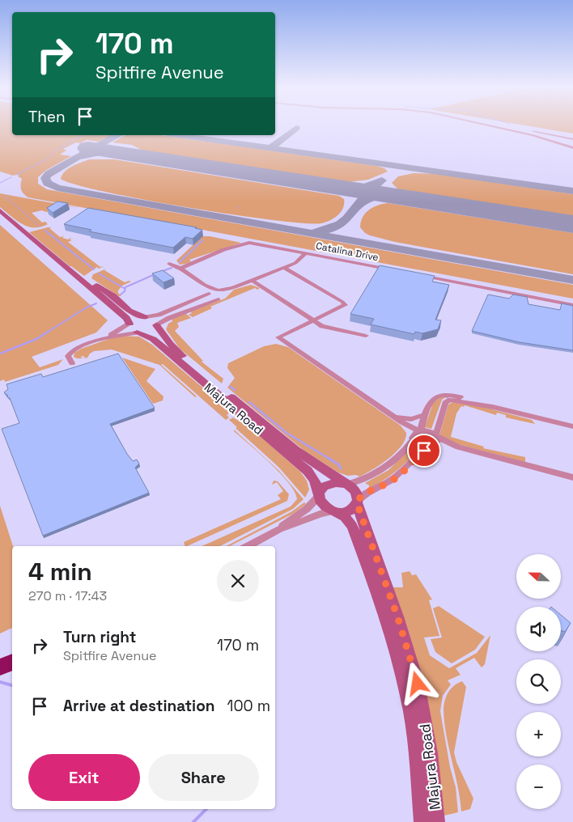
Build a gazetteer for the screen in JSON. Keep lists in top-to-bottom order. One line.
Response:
{"streets":{"main road":["Majura Road"],"street":["Catalina Drive"]},"north":"left","page":{"turn":["170 m","Spitfire Avenue"],"then":"Then","heading":["4 min","270 m · 17:43"],"map_buttons":["+","−"],"list":[{"name":"Turn right","note":"Spitfire Avenue","value":"170 m"},{"name":"Arrive at destination","value":"100 m"}],"buttons":["Exit","Share"]}}
